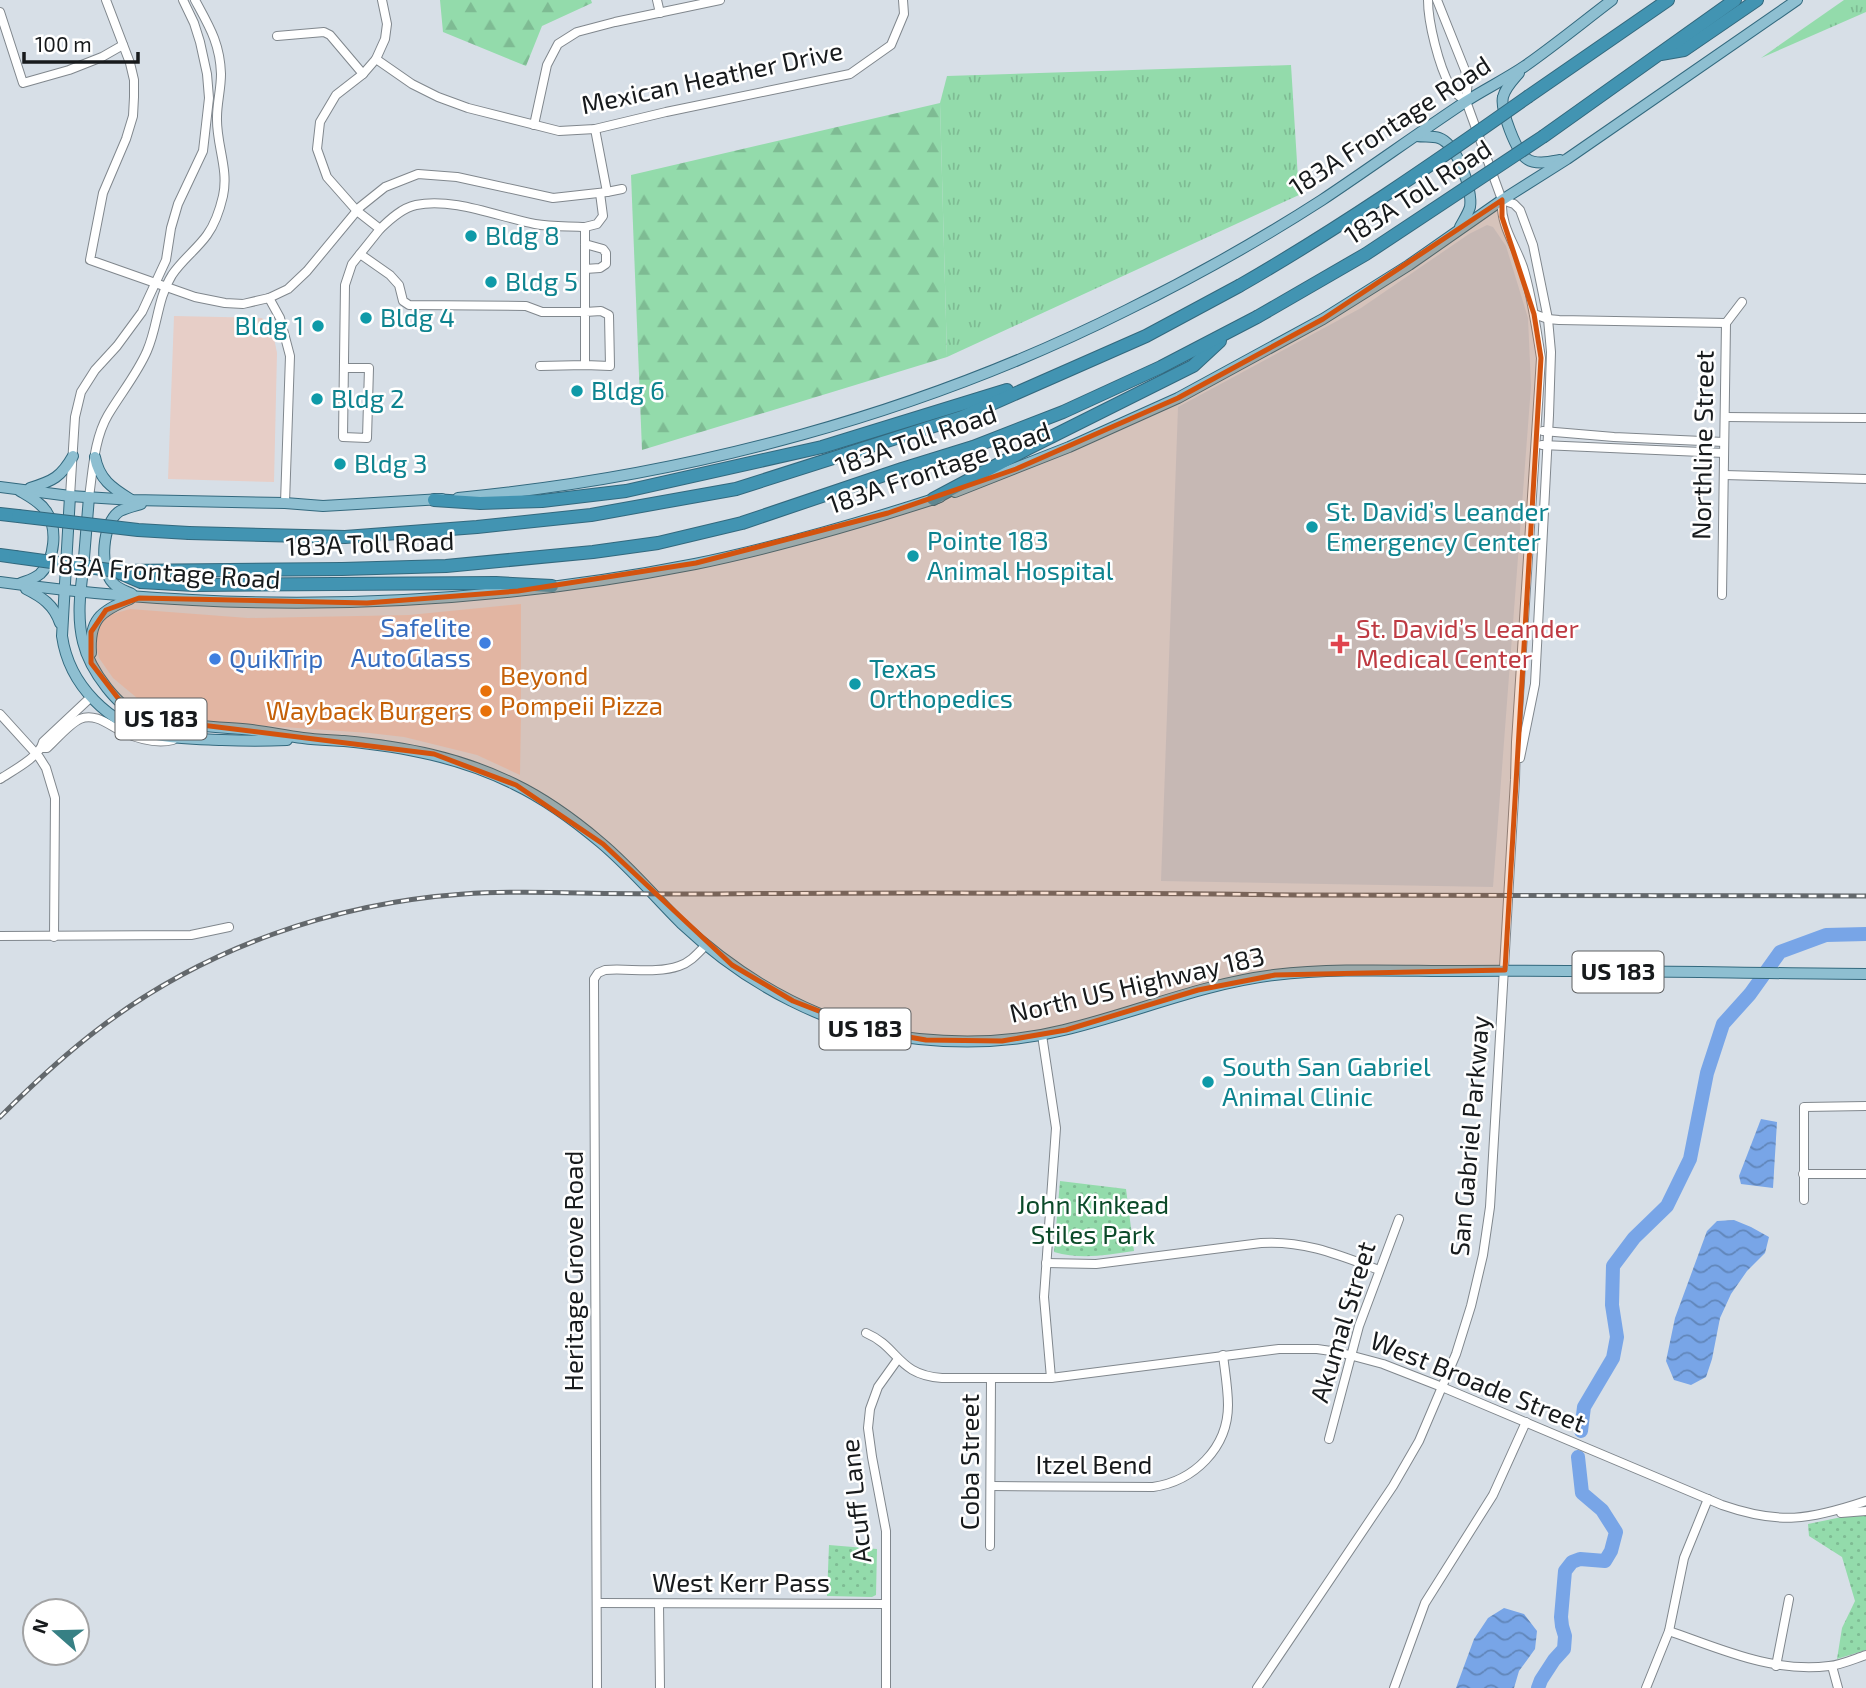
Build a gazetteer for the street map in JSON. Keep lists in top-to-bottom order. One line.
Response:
{"streets":{"highway":["183A Toll Road"],"main road":["183A Frontage Road","US 183","North US Highway 183"],"street":["Mexican Heather Drive","Northline Street","San Gabriel Parkway","Heritage Grove Road","Akumal Street","West Broade Street","Coba Street","Itzel Bend","Acuff Lane","West Kerr Pass"]},"crossings":[["183A Frontage Road","US 183"],["183A Frontage Road","North US Highway 183"],["183A Frontage Road","San Gabriel Parkway"],["US 183","North US Highway 183"],["North US Highway 183","San Gabriel Parkway"],["North US Highway 183","Heritage Grove Road"],["San Gabriel Parkway","West Broade Street"],["Heritage Grove Road","West Kerr Pass"],["Akumal Street","West Broade Street"],["West Broade Street","Coba Street"],["West Broade Street","Itzel Bend"],["West Broade Street","Acuff Lane"],["Coba Street","Itzel Bend"],["Acuff Lane","West Kerr Pass"]],"parks":["John Kinkead Stiles Park"],"places":{"other":["Bldg 8","Bldg 5","Bldg 4","Bldg 1","Bldg 6","Bldg 2","Bldg 3","St. David’s Leander Emergency Center","Pointe 183 Animal Hospital","Safelite AutoGlass","QuikTrip","Texas Orthopedics","Beyond Pompeii Pizza","Wayback Burgers","South San Gabriel Animal Clinic"],"health":["St. David’s Leander Medical Center"]},"scale_bar":"100 m","north":"left"}
